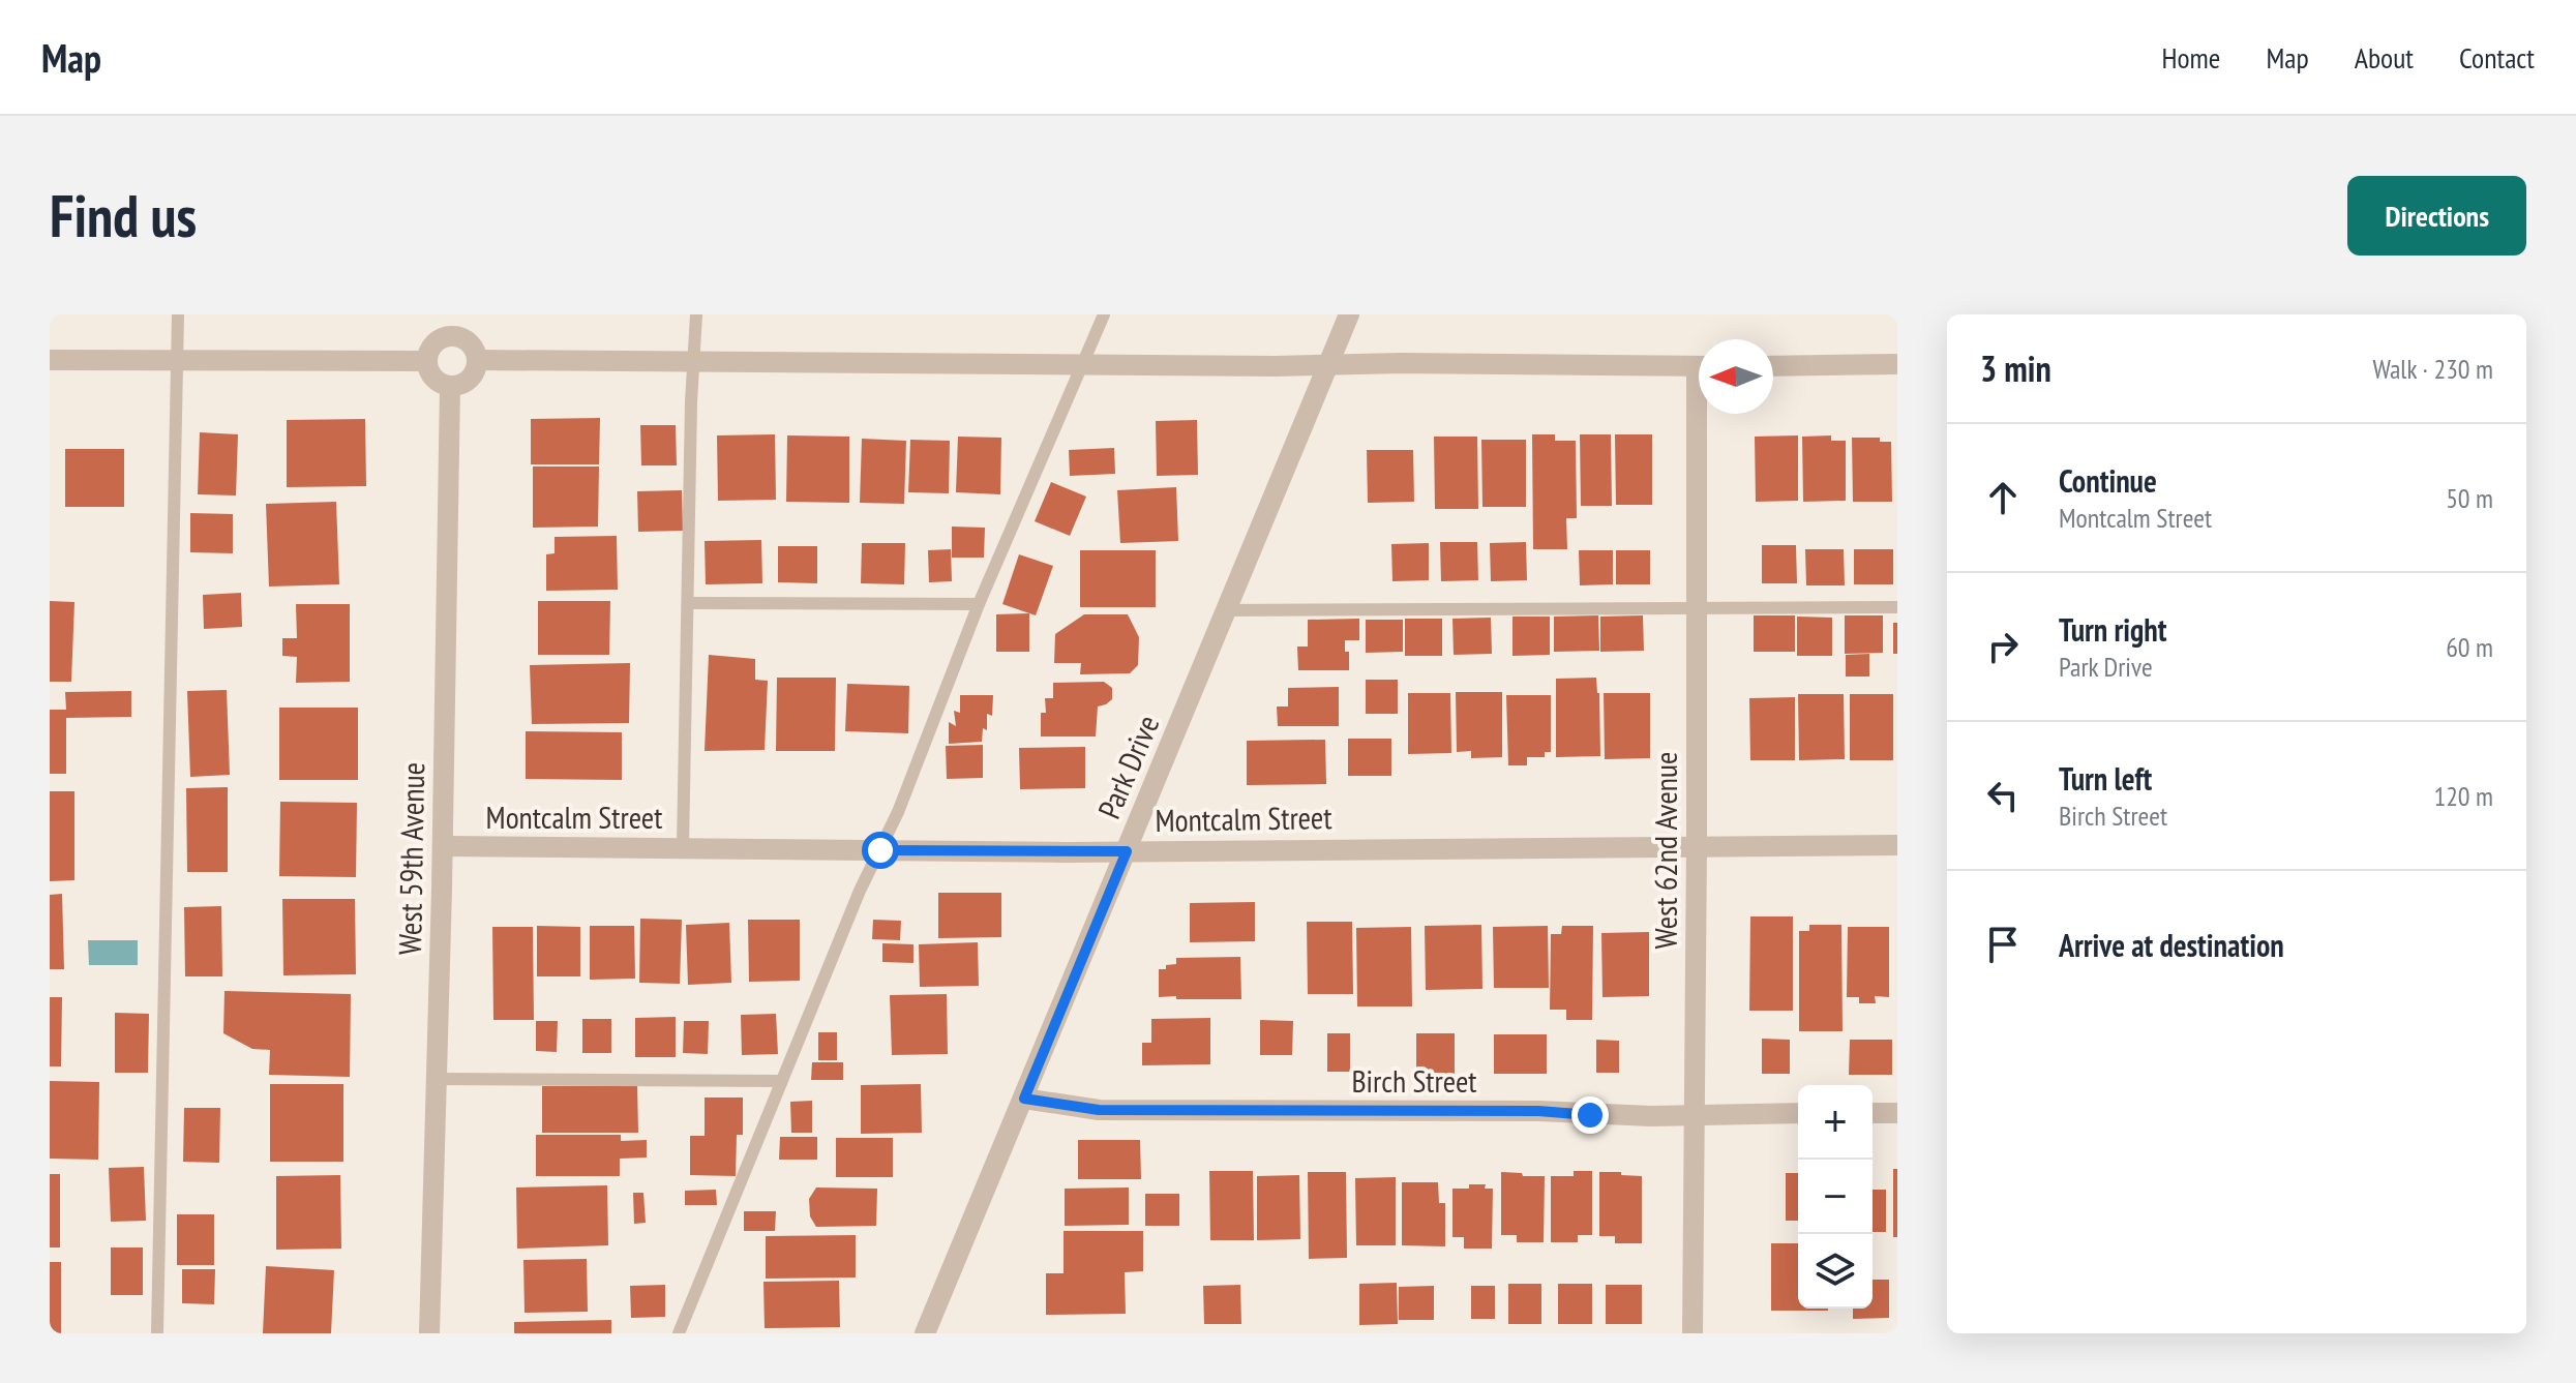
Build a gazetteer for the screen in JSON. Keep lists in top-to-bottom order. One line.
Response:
{"streets":{"street":["Park Drive","Montcalm Street","West 62nd Avenue","West 59th Avenue","Birch Street"]},"crossings":[["Park Drive","Montcalm Street"],["Park Drive","Birch Street"],["Montcalm Street","West 62nd Avenue"],["Montcalm Street","West 59th Avenue"],["West 62nd Avenue","Birch Street"]],"north":"left","page":{"header":"Map","nav":["Home","Map","About","Contact"],"buttons":"Directions","title":"Find us","heading":["3 min","Walk · 230 m"],"list":[["Continue","Montcalm Street","50 m"],["Turn right","Park Drive","60 m"],["Turn left","Birch Street","120 m"],"Arrive at destination"],"map_buttons":["+","−"]}}
